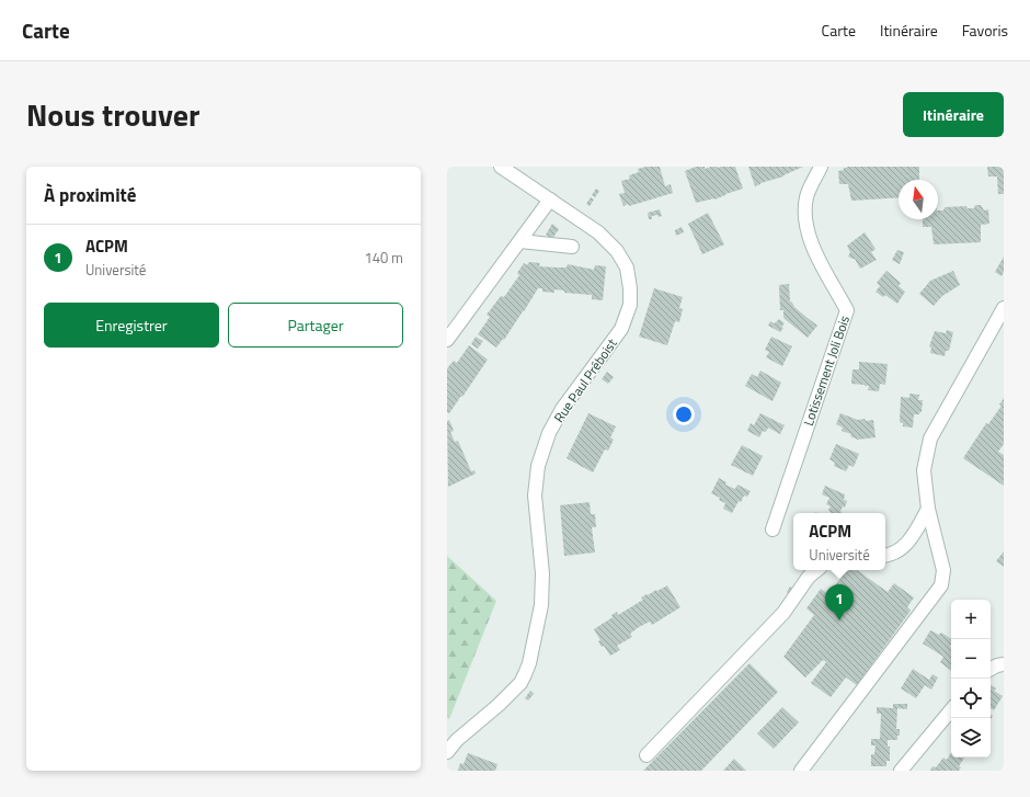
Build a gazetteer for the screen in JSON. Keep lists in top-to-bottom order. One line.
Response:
{"streets":{"street":["Lotissement Joli Bois","Rue Paul Préboist"]},"north":"top","page":{"header":"Carte","nav":["Carte","Itinéraire","Favoris"],"title":"Nous trouver","buttons":["Itinéraire",["Enregistrer","Partager"]],"heading":"À proximité","list":[{"mark":"1","name":"ACPM","note":"Université","value":"140 m"}],"popup":["ACPM","Université"],"pins":"1","map_buttons":["+","−"]}}
